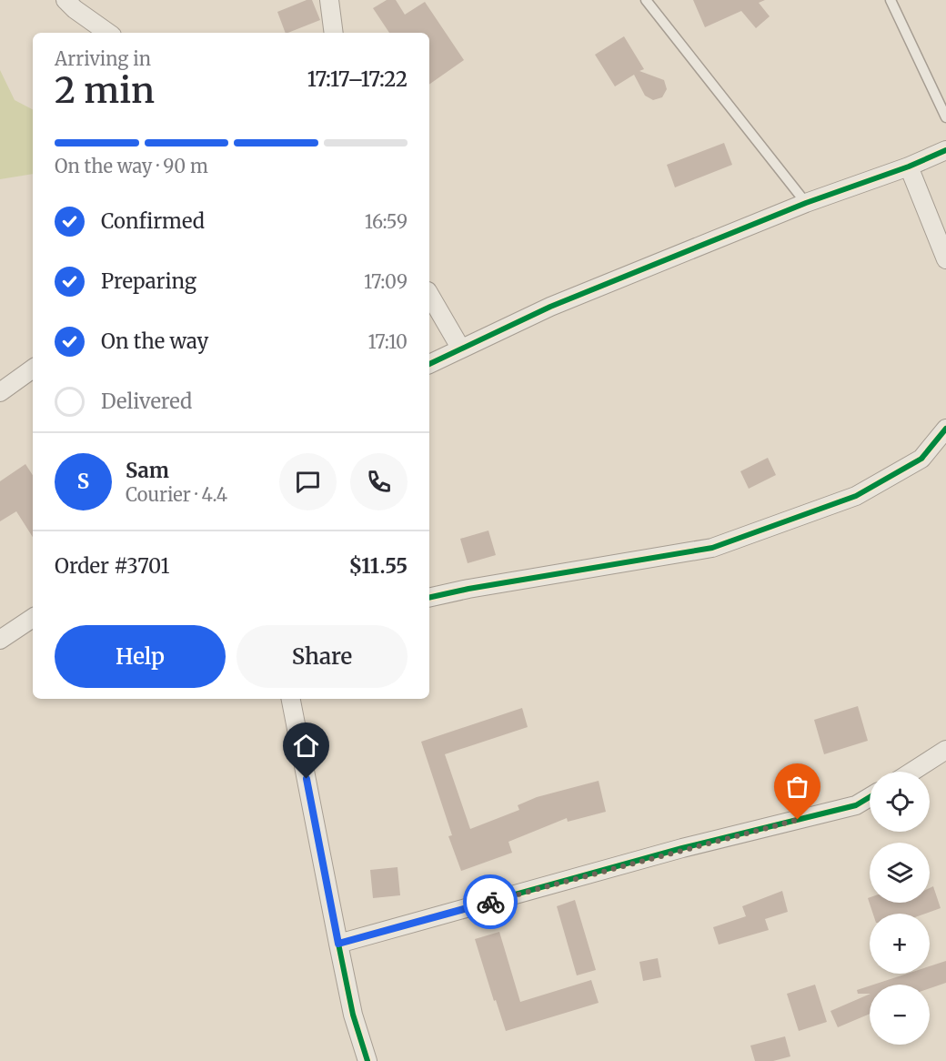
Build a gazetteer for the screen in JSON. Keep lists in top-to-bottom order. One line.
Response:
{"page":{"heading":["2 min","Arriving in","17:17–17:22"],"panel":["Sam","Courier · 4.4","Order #3701","$11.55"],"bar":"On the way · 90 m","list":[["Confirmed","16:59"],["Preparing","17:09"],["On the way","17:10"],"Delivered"],"round":"S","buttons":["Help","Share"],"map_buttons":["+","−"]}}
